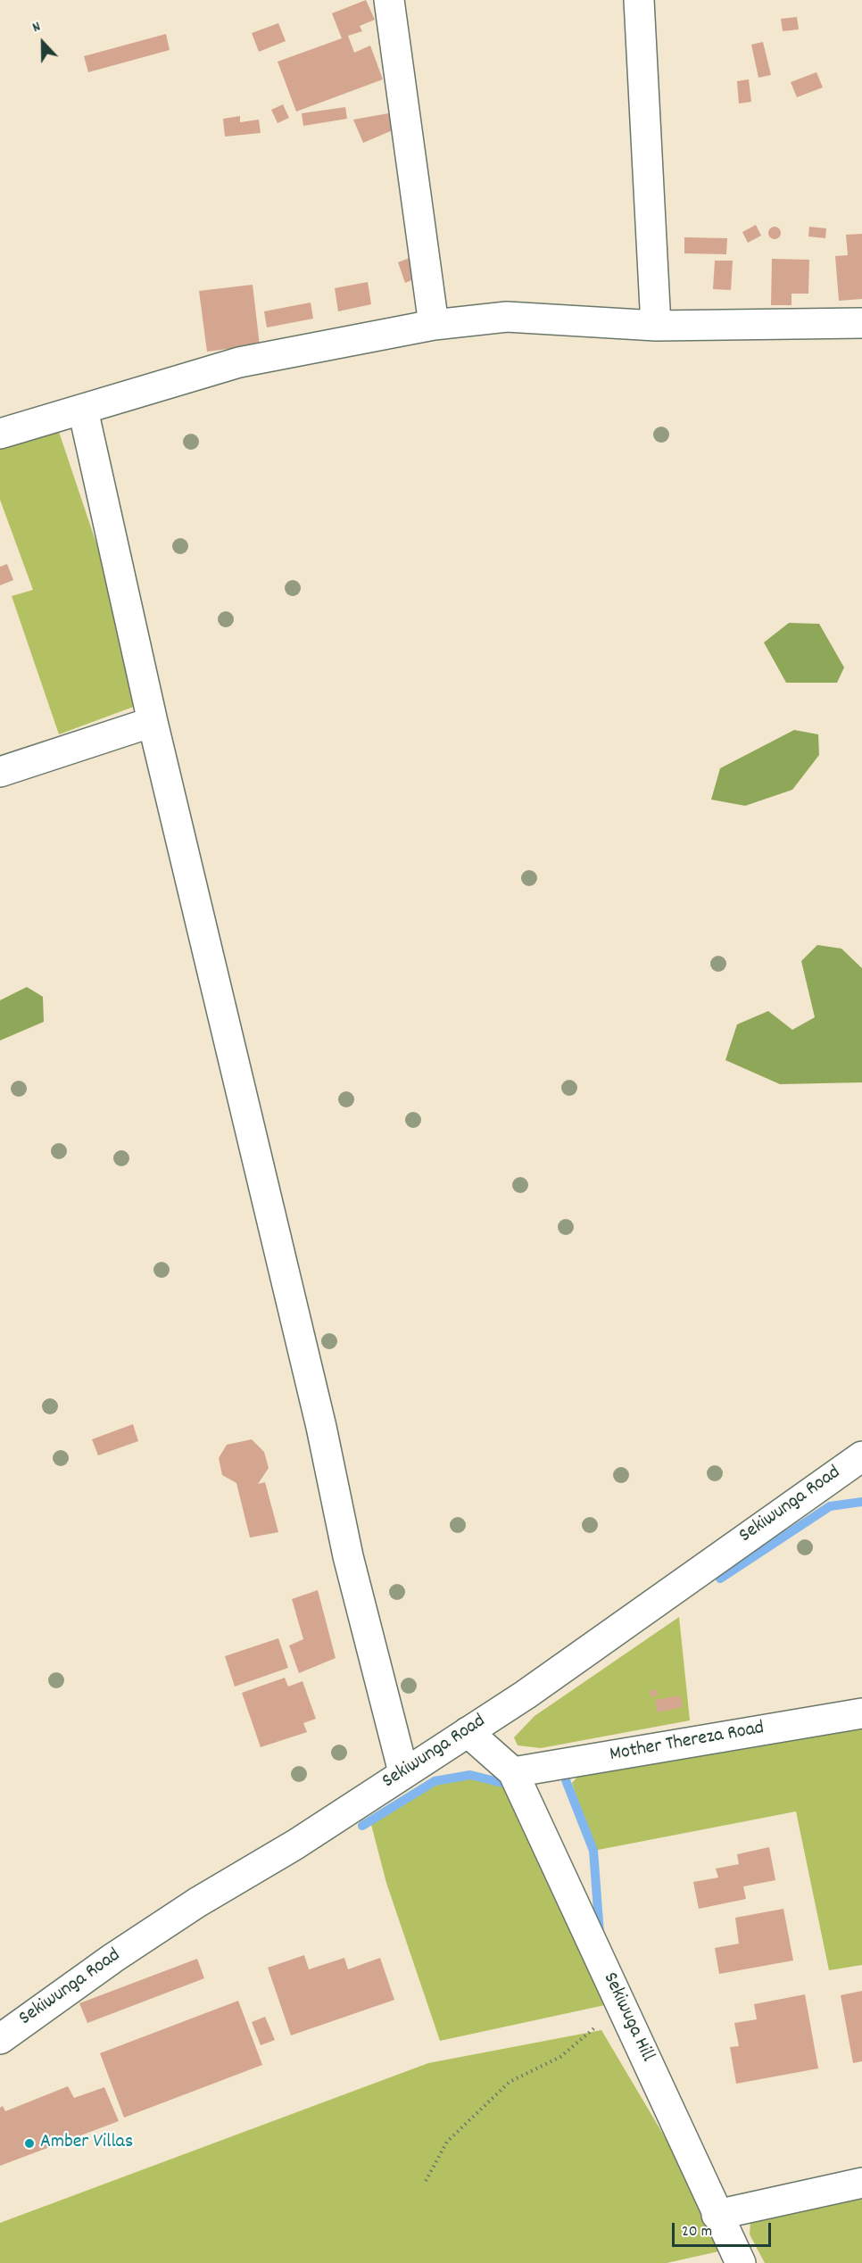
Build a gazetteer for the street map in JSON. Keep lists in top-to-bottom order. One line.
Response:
{"streets":{"street":["Sekiwunga Road","Mother Thereza Road","Sekiwuga Hill"]},"crossings":[["Mother Thereza Road","Sekiwuga Hill"]],"places":["Amber Villas"],"scale_bar":"20 m","north":"top"}
